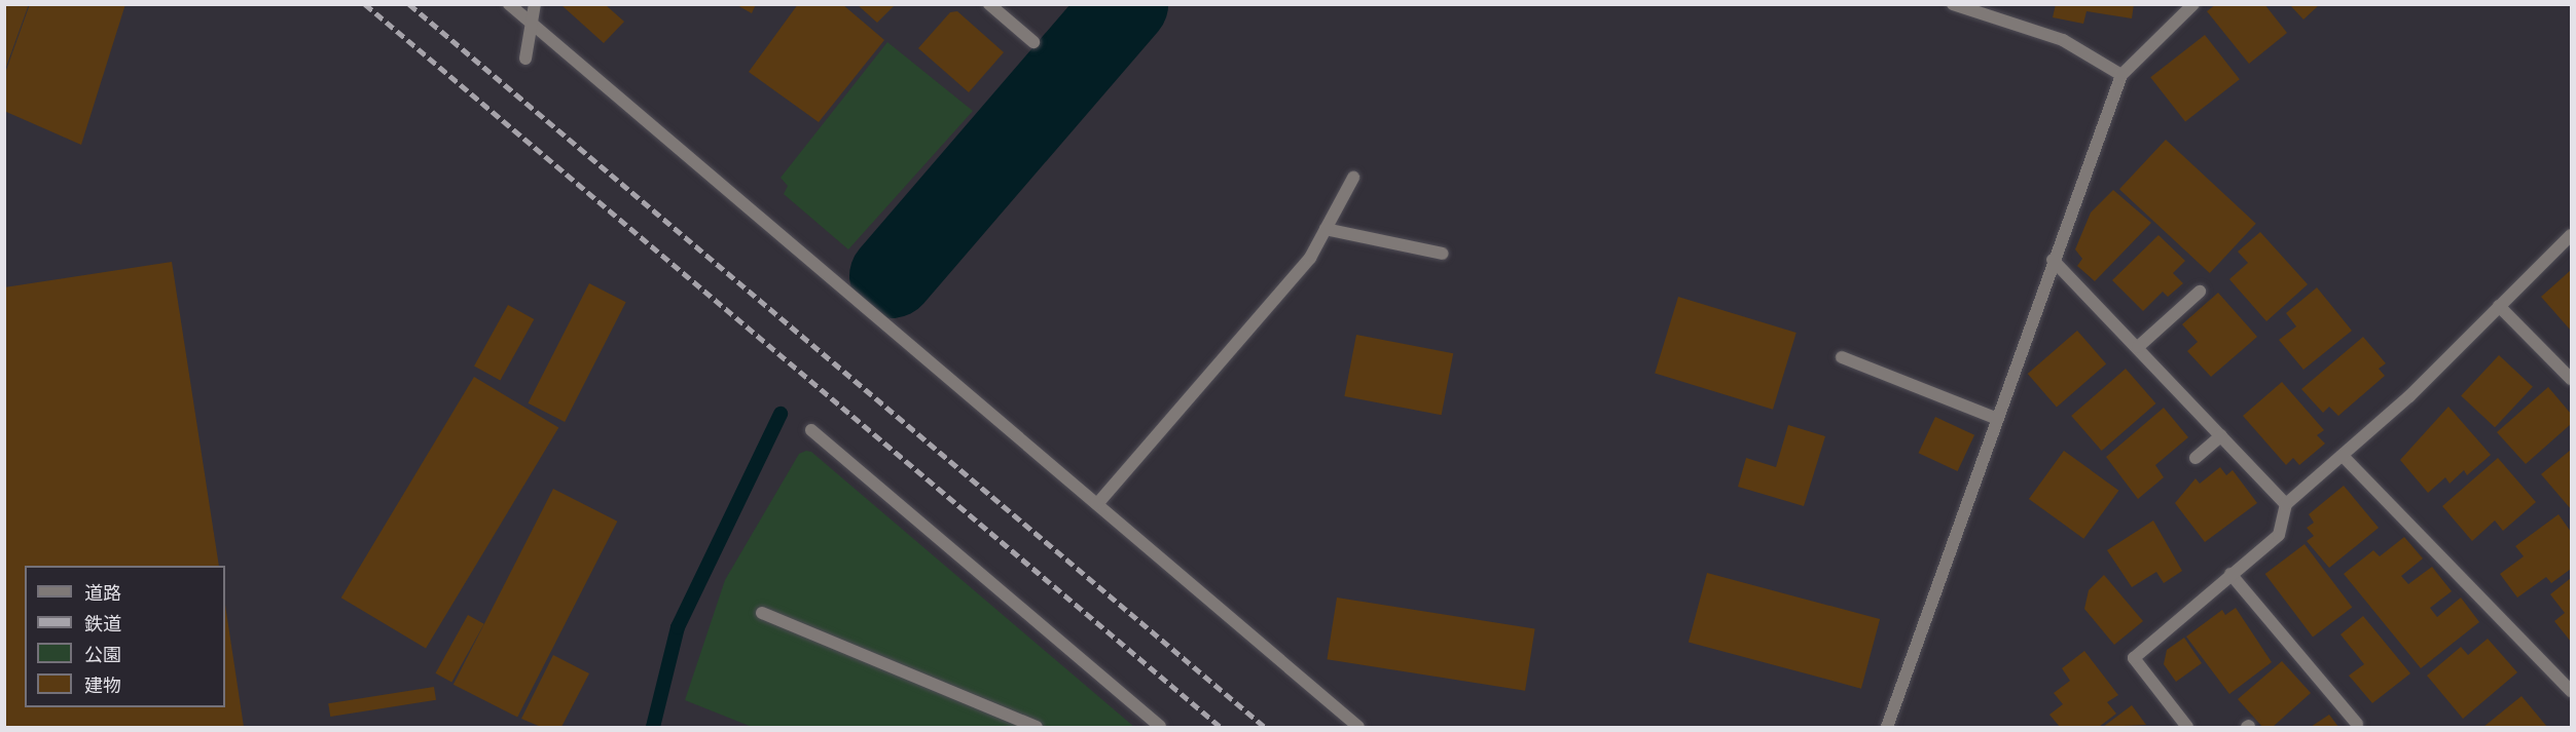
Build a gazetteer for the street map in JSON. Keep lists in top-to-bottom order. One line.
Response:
{"legend":["道路","鉄道","公園","建物"]}
